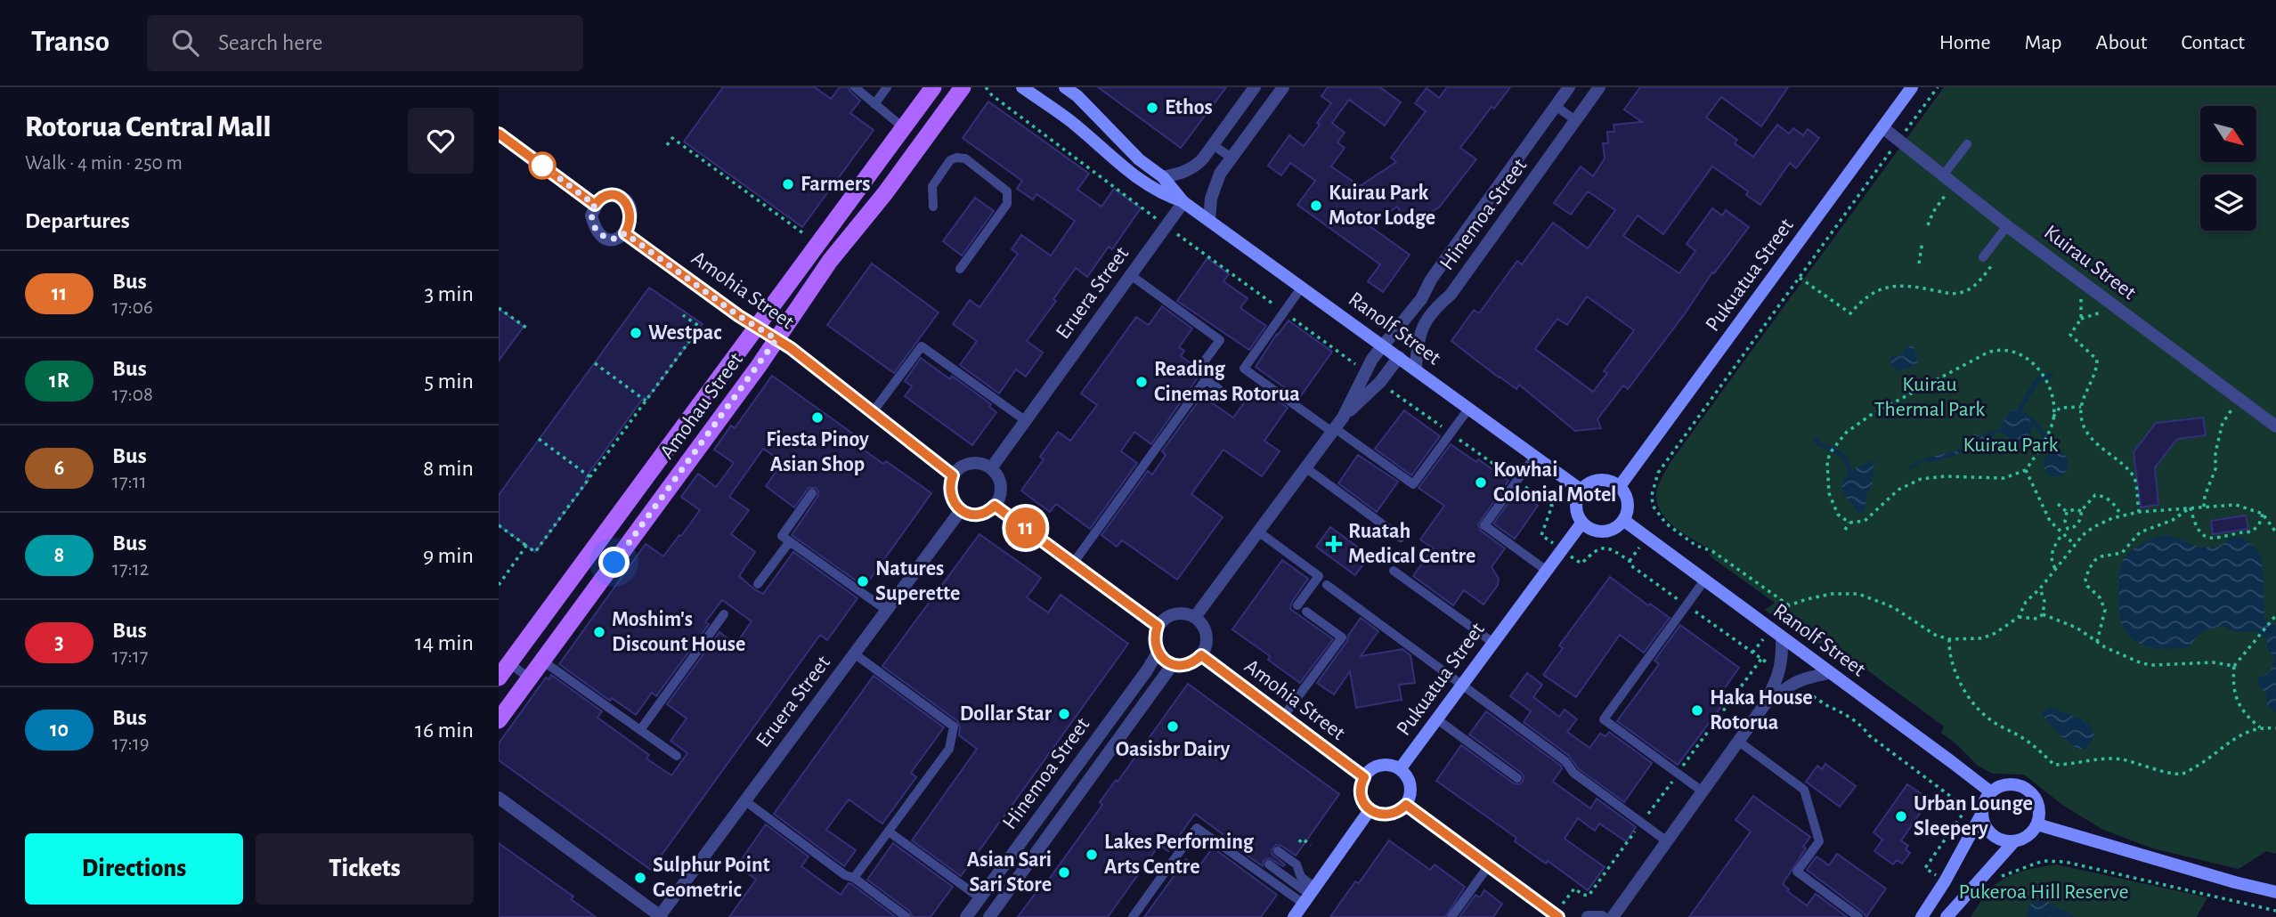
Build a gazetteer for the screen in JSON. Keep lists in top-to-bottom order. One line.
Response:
{"streets":{"main road":["Pukuatua Street","Ranolf Street","Amohau Street"],"street":["Hinemoa Street","Kuirau Street","Amohia Street","Eruera Street"]},"crossings":[["Hinemoa Street","Amohia Street"],["Hinemoa Street","Ranolf Street"],["Kuirau Street","Pukuatua Street"],["Pukuatua Street","Amohia Street"],["Pukuatua Street","Ranolf Street"],["Amohia Street","Eruera Street"],["Amohia Street","Amohau Street"],["Eruera Street","Ranolf Street"]],"parks":["Kuirau Thermal Park","Kuirau Park","Pukeroa Hill Reserve"],"places":{"other":["Ethos","Farmers","Kuirau Park Motor Lodge","Westpac","Reading Cinemas Rotorua","Fiesta Pinoy Asian Shop","Kowhai Colonial Motel","Natures Superette","Moshim's Discount House","Haka House Rotorua","Dollar Star","Oasisbr Dairy","Urban Lounge Sleepery","Lakes Performing Arts Centre","Asian Sari Sari Store","Sulphur Point Geometric"],"health":["Ruatah Medical Centre"]},"lines":["bus line 11"],"north":"bottom right","page":{"header":"Transo","search":"Search here","nav":["Home","Map","About","Contact"],"heading":[["Rotorua Central Mall","Walk · 4 min · 250 m"],"Departures"],"on_map":"11","list":[{"mark":"11","name":"Bus","note":"17:06","value":"3 min"},{"mark":"1R","name":"Bus","note":"17:08","value":"5 min"},{"mark":"6","name":"Bus","note":"17:11","value":"8 min"},{"mark":"8","name":"Bus","note":"17:12","value":"9 min"},{"mark":"3","name":"Bus","note":"17:17","value":"14 min"},{"mark":"10","name":"Bus","note":"17:19","value":"16 min"}],"buttons":["Directions","Tickets"]}}
